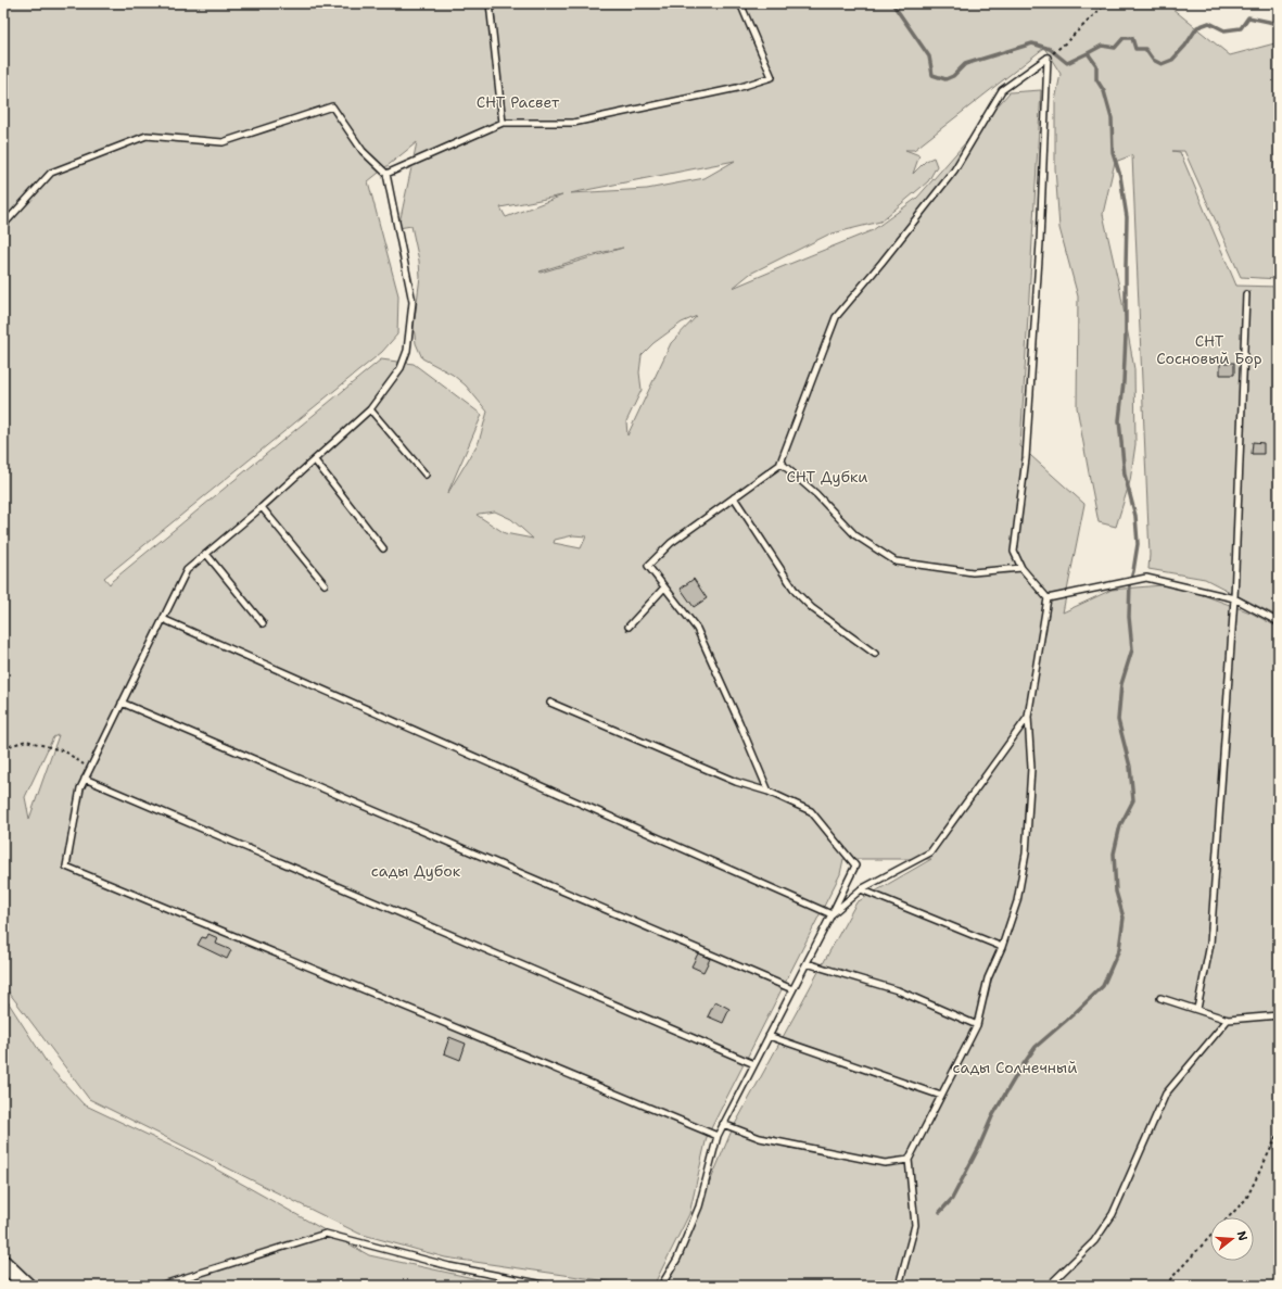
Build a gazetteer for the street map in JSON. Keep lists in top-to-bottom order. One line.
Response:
{"parks":["СНТ Расвет","СНТ Сосновый Бор","СНТ Дубки","сады Дубок","сады Солнечный"],"north":"right"}
